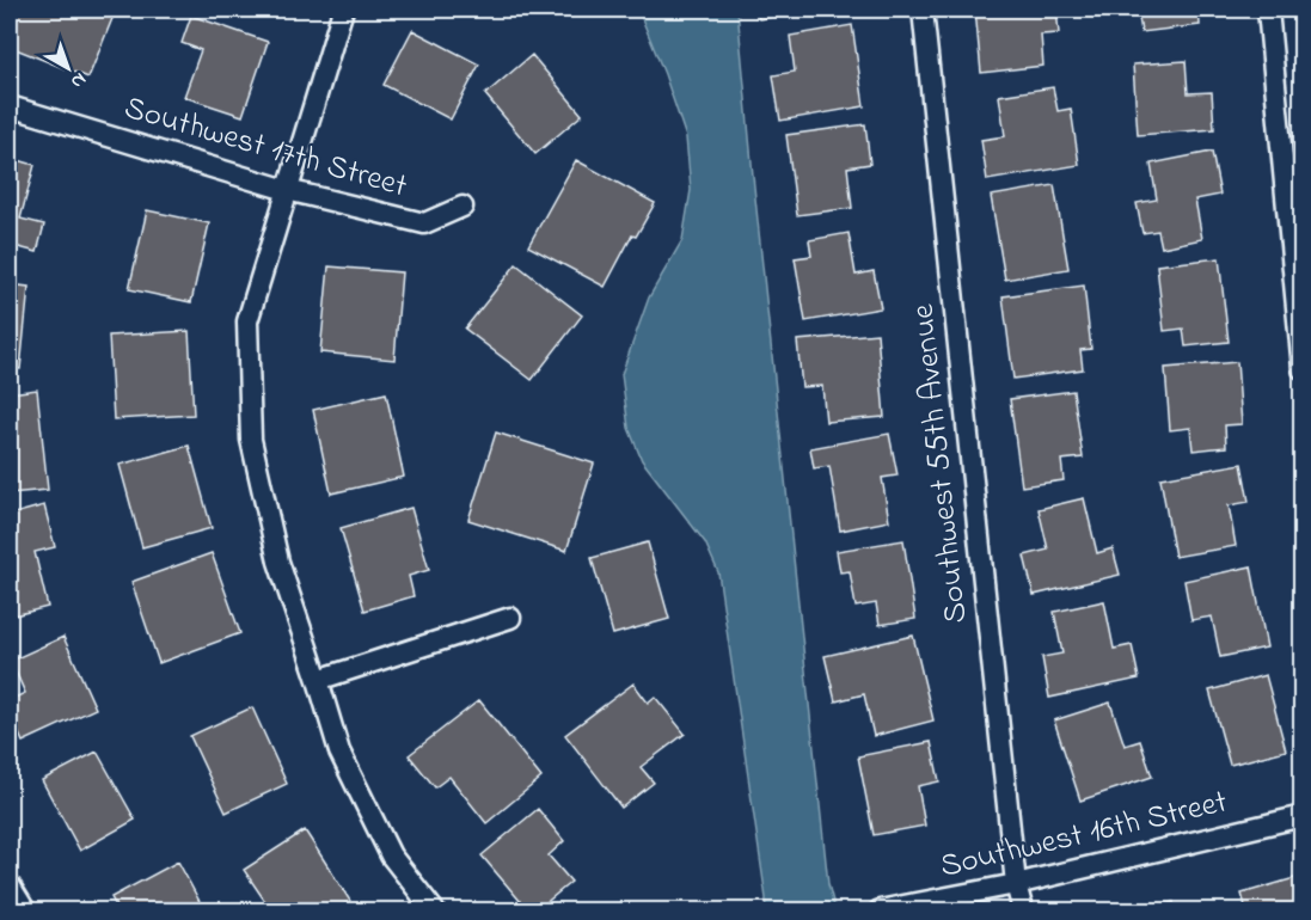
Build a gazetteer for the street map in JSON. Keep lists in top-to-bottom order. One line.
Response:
{"streets":{"street":["Southwest 17th Street","Southwest 55th Avenue","Southwest 16th Street"]},"crossings":[["Southwest 55th Avenue","Southwest 16th Street"]],"north":"bottom right"}
